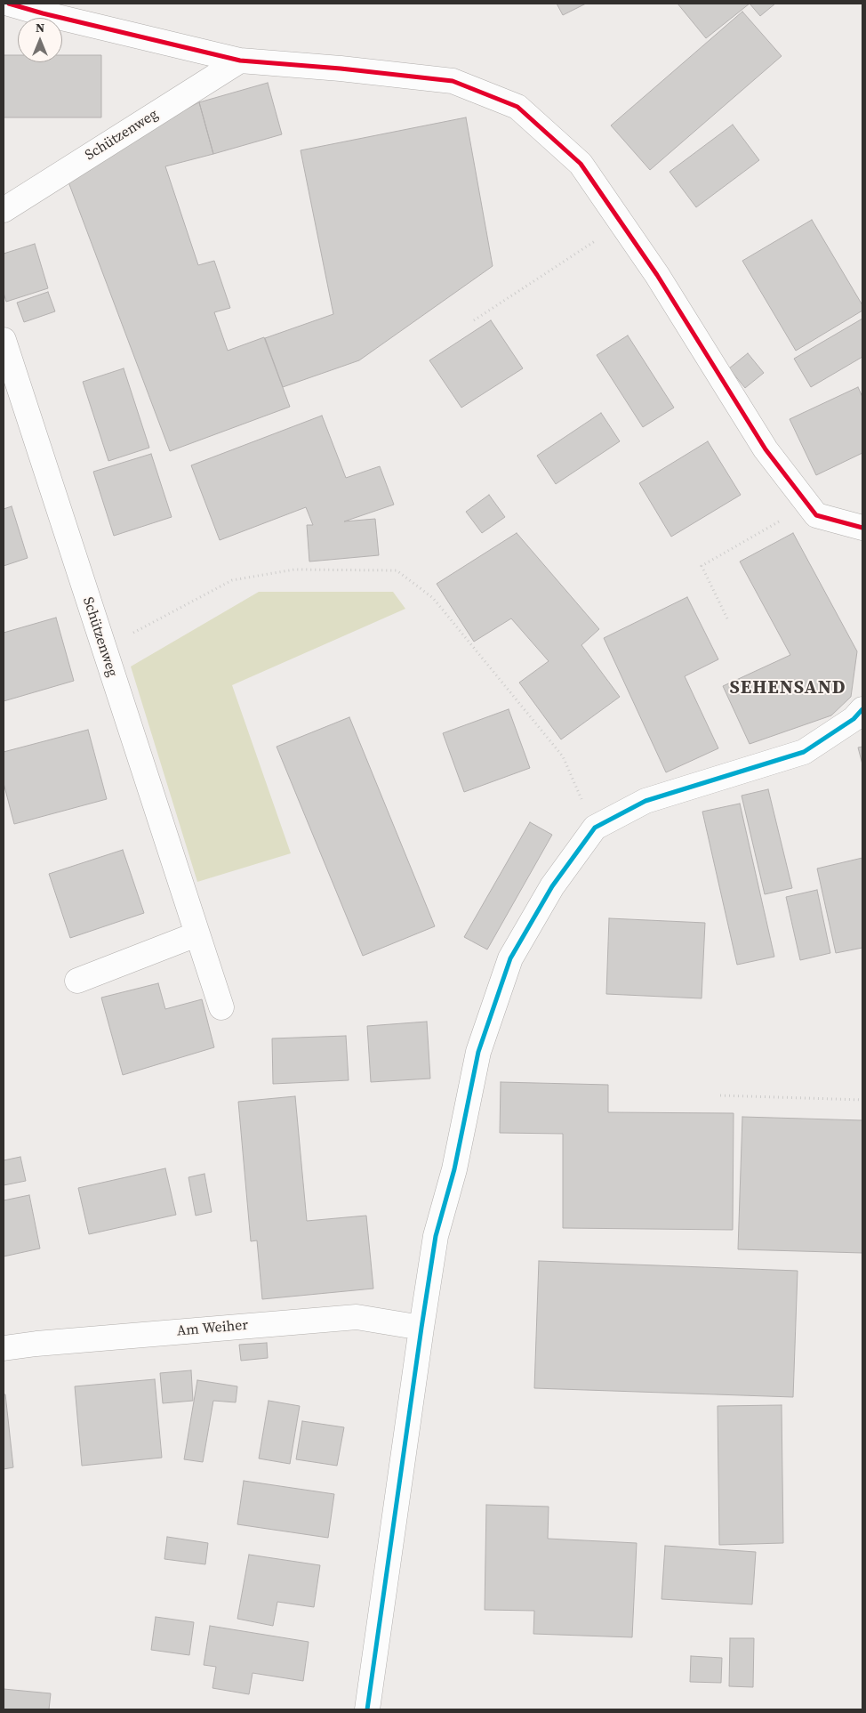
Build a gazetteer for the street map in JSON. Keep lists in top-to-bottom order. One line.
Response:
{"streets":{"street":["Schützenweg","Am Weiher"]},"districts":["SEHENSAND"],"north":"top"}
